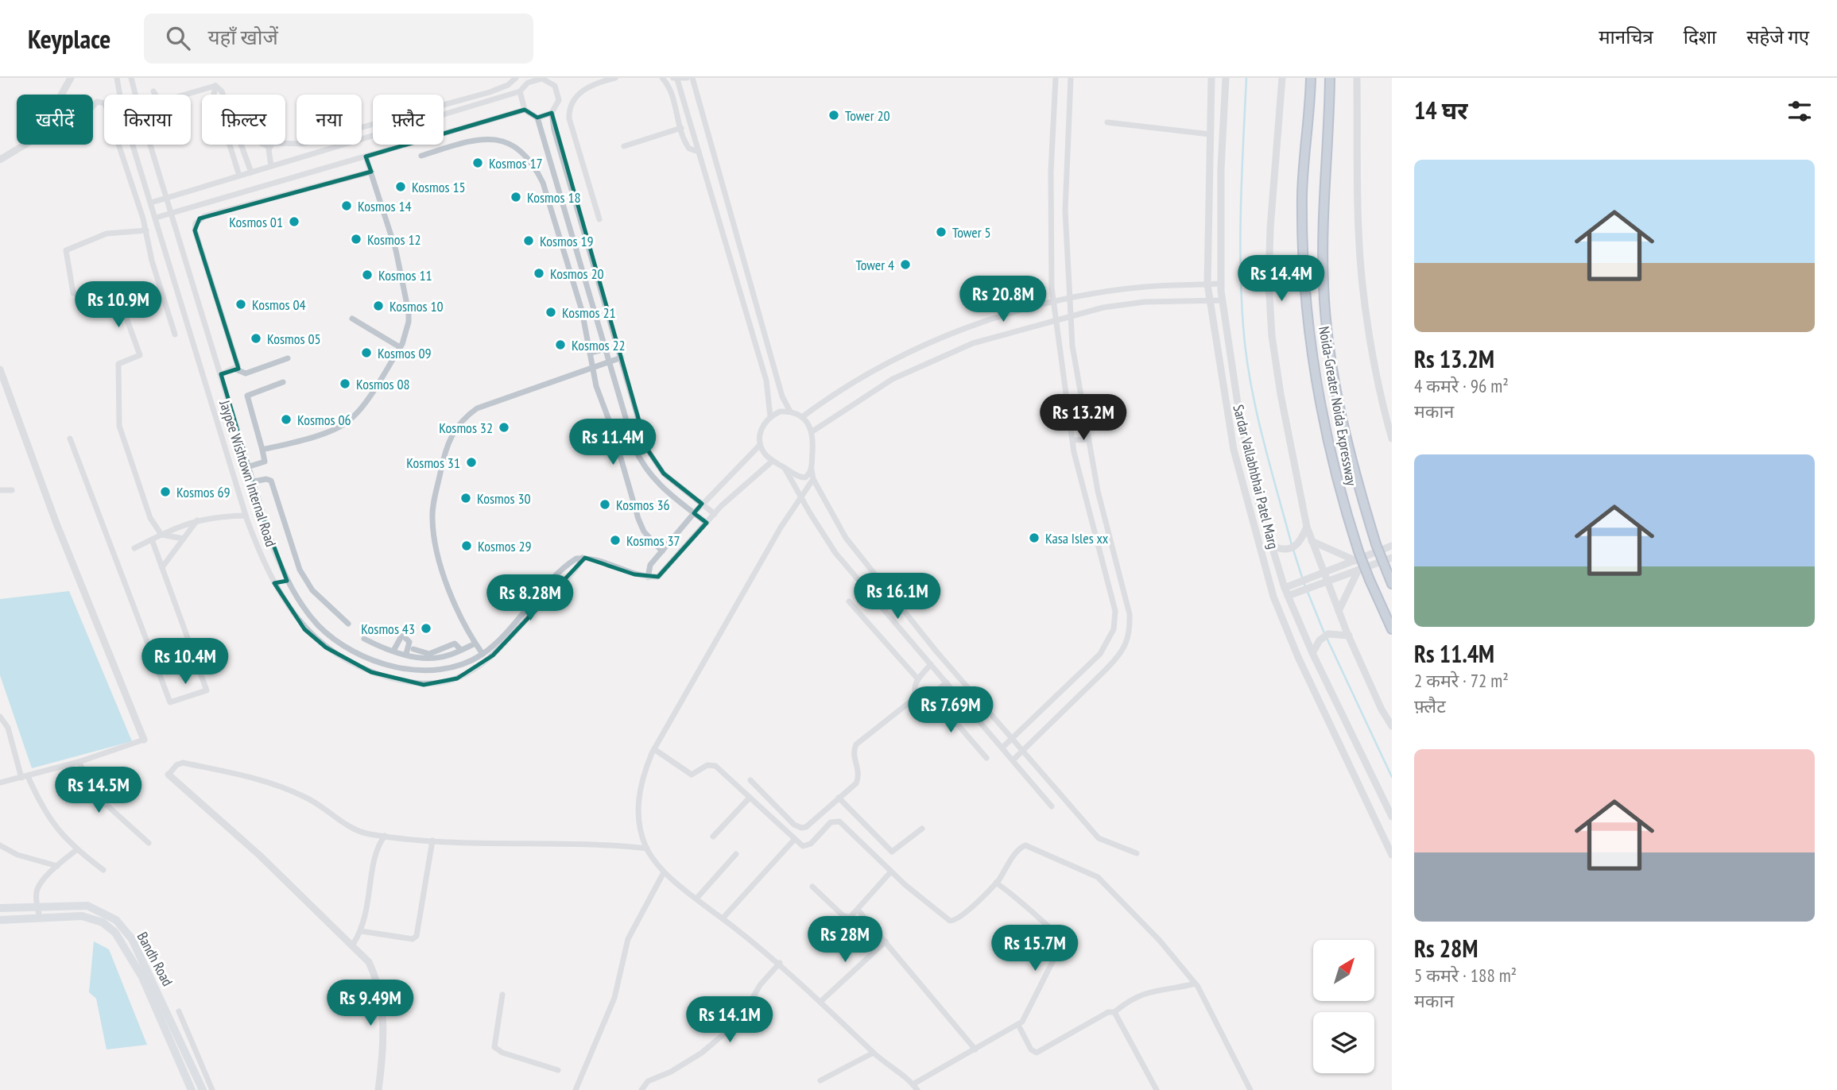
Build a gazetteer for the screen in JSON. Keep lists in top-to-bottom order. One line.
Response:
{"streets":{"highway":["Noida-Greater Noida Expressway"],"main road":["Bandh Road"],"street":["Jaypee Wishtown Internal Road","Sardar Vallabhbhai Patel Marg"]},"places":["Tower 20","Kosmos 17","Kosmos 15","Kosmos 18","Kosmos 14","Kosmos 01","Tower 5","Kosmos 12","Kosmos 19","Tower 4","Kosmos 20","Kosmos 11","Kosmos 04","Kosmos 10","Kosmos 21","Kosmos 05","Kosmos 22","Kosmos 09","Kosmos 08","Kosmos 06","Kosmos 32","Kosmos 31","Kosmos 69","Kosmos 30","Kosmos 36","Kasa Isles xx","Kosmos 37","Kosmos 29","Kosmos 43"],"north":"top right","page":{"header":"Keyplace","search":"यहाँ खोजें","nav":["मानचित्र","दिशा","सहेजे गए"],"heading":"14 घर","chip":["खरीदें","किराया","फ़िल्टर","नया","फ़्लैट"],"list":[{"name":"Rs 13.2M","note":"4 कमरे · 96 m² · मकान"},{"name":"Rs 11.4M","note":"2 कमरे · 72 m² · फ़्लैट"},{"name":"Rs 28M","note":"5 कमरे · 188 m² · मकान"}],"price":["Rs 14.4M","Rs 20.8M","Rs 10.9M","Rs 13.2M","Rs 11.4M","Rs 16.1M","Rs 8.28M","Rs 10.4M","Rs 7.69M","Rs 14.5M","Rs 28M","Rs 15.7M","Rs 9.49M","Rs 14.1M"]}}
